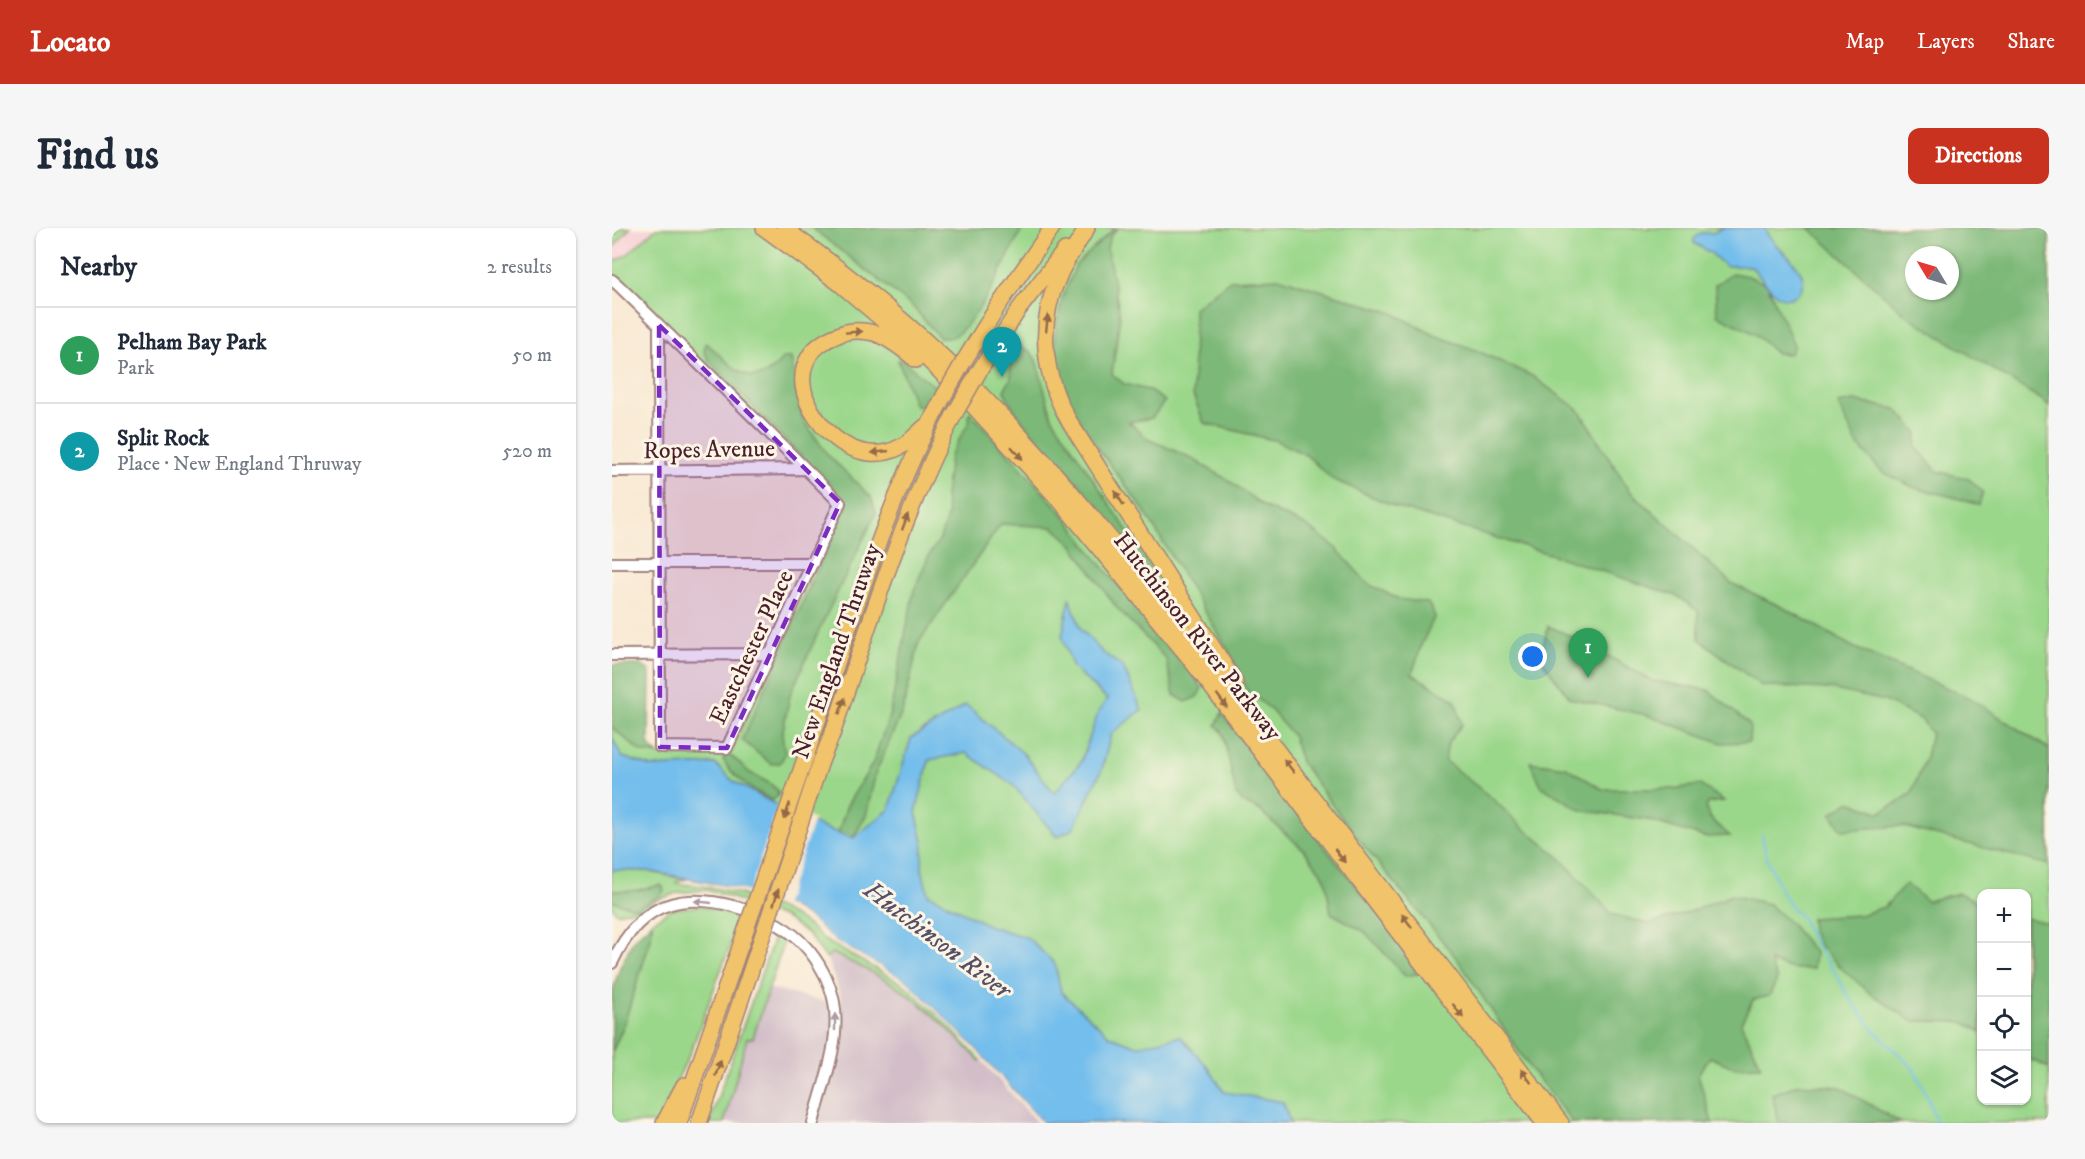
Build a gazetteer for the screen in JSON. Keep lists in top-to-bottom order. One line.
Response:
{"streets":{"highway":["Hutchinson River Parkway","New England Thruway"],"street":["Ropes Avenue","Eastchester Place"]},"crossings":[["Ropes Avenue","Eastchester Place"]],"water":["Hutchinson River"],"north":"top left","page":{"header":"Locato","nav":["Map","Layers","Share"],"buttons":"Directions","title":"Find us","heading":["Nearby","2 results"],"list":[{"mark":"1","name":"Pelham Bay Park","note":"Park","value":"50 m"},{"mark":"2","name":"Split Rock","note":"Place · New England Thruway","value":"520 m"}],"pins":["2","1"],"map_buttons":["+","−"]}}
